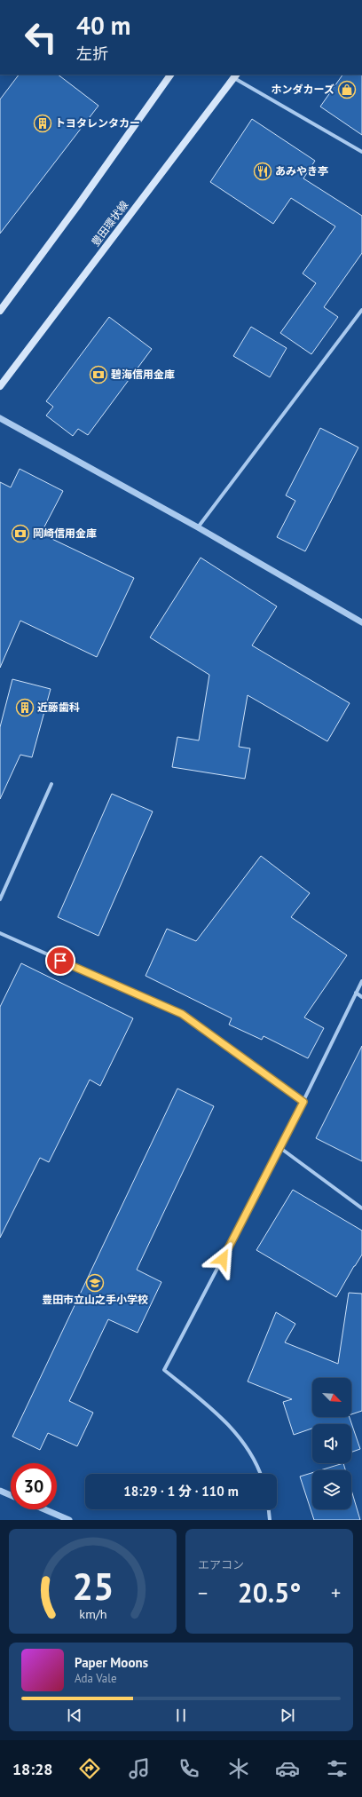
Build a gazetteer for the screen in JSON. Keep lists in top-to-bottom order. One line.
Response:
{"streets":{"main road":["豊田環状線"]},"places":{"shop":["ホンダカーズ"],"building":["トヨタレンタカー","近藤歯科"],"restaurant":["あみやき亭"],"bank":["碧海信用金庫","岡崎信用金庫"],"school or university":["豊田市立山之手小学校"]},"north":"bottom right","page":{"turn":["40 m","左折"],"limit":"30","trip":"18:29 · 1 分 · 110 m","tile":"エアコン","heat":["−","20.5°","+"],"song":["Paper Moons","Ada Vale"],"tabs":"18:28","gauge":["25","km/h"]}}
